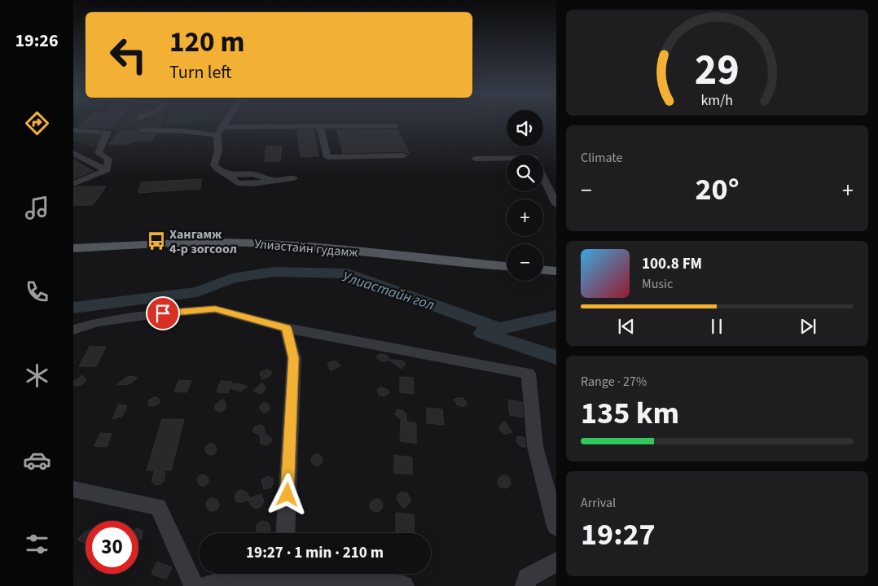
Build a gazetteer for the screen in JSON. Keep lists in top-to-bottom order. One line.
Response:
{"streets":{"main road":["Улиастайн гудамж"]},"water":["Улиастайн гол"],"places":{"bus stop":["Хангамж 4-р зогсоол"]},"page":{"tabs":"19:26","turn":["120 m","Turn left"],"map_buttons":["+","−"],"tile":["Climate",["Range · 27%","135 km"],["Arrival","19:27"]],"heat":["−","20°","+"],"song":["100.8 FM","Music"],"limit":"30","trip":"19:27 · 1 min · 210 m","gauge":["29","km/h"]}}
